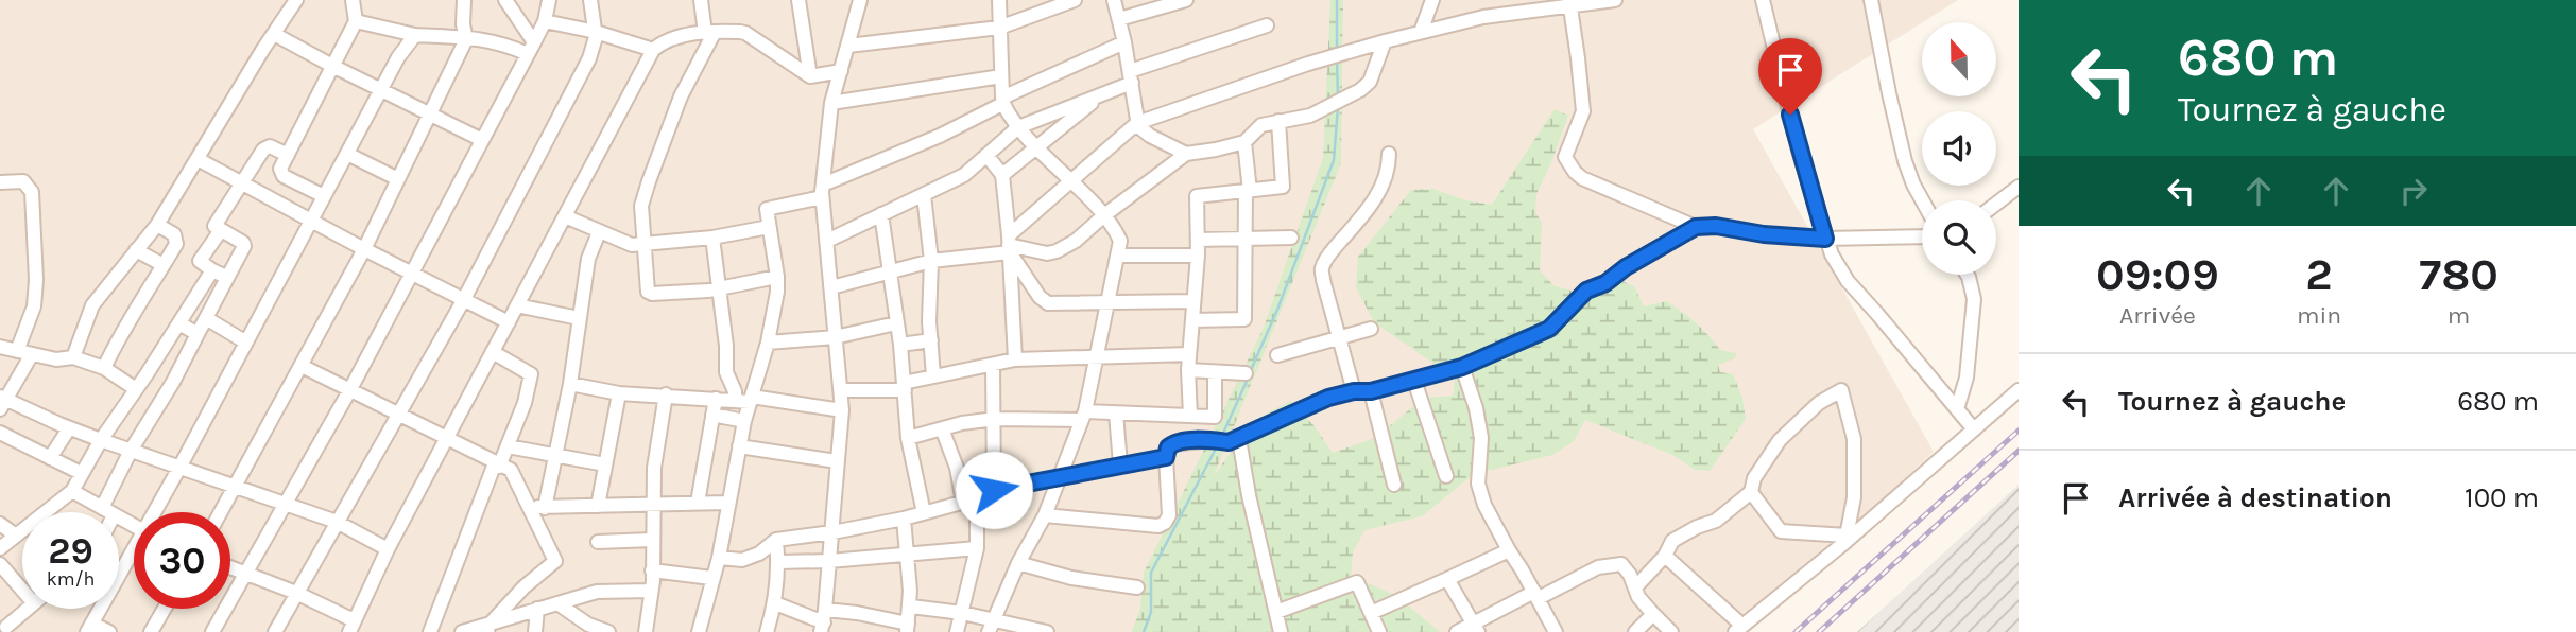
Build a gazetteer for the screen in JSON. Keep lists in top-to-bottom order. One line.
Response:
{"north":"top","page":{"turn":["680 m","Tournez à gauche"],"eta":["09:09","Arrivée","2","min","780","m"],"list":[{"name":"Tournez à gauche","value":"680 m"},{"name":"Arrivée à destination","value":"100 m"}],"speed":"29 km/h","limit":"30"}}
